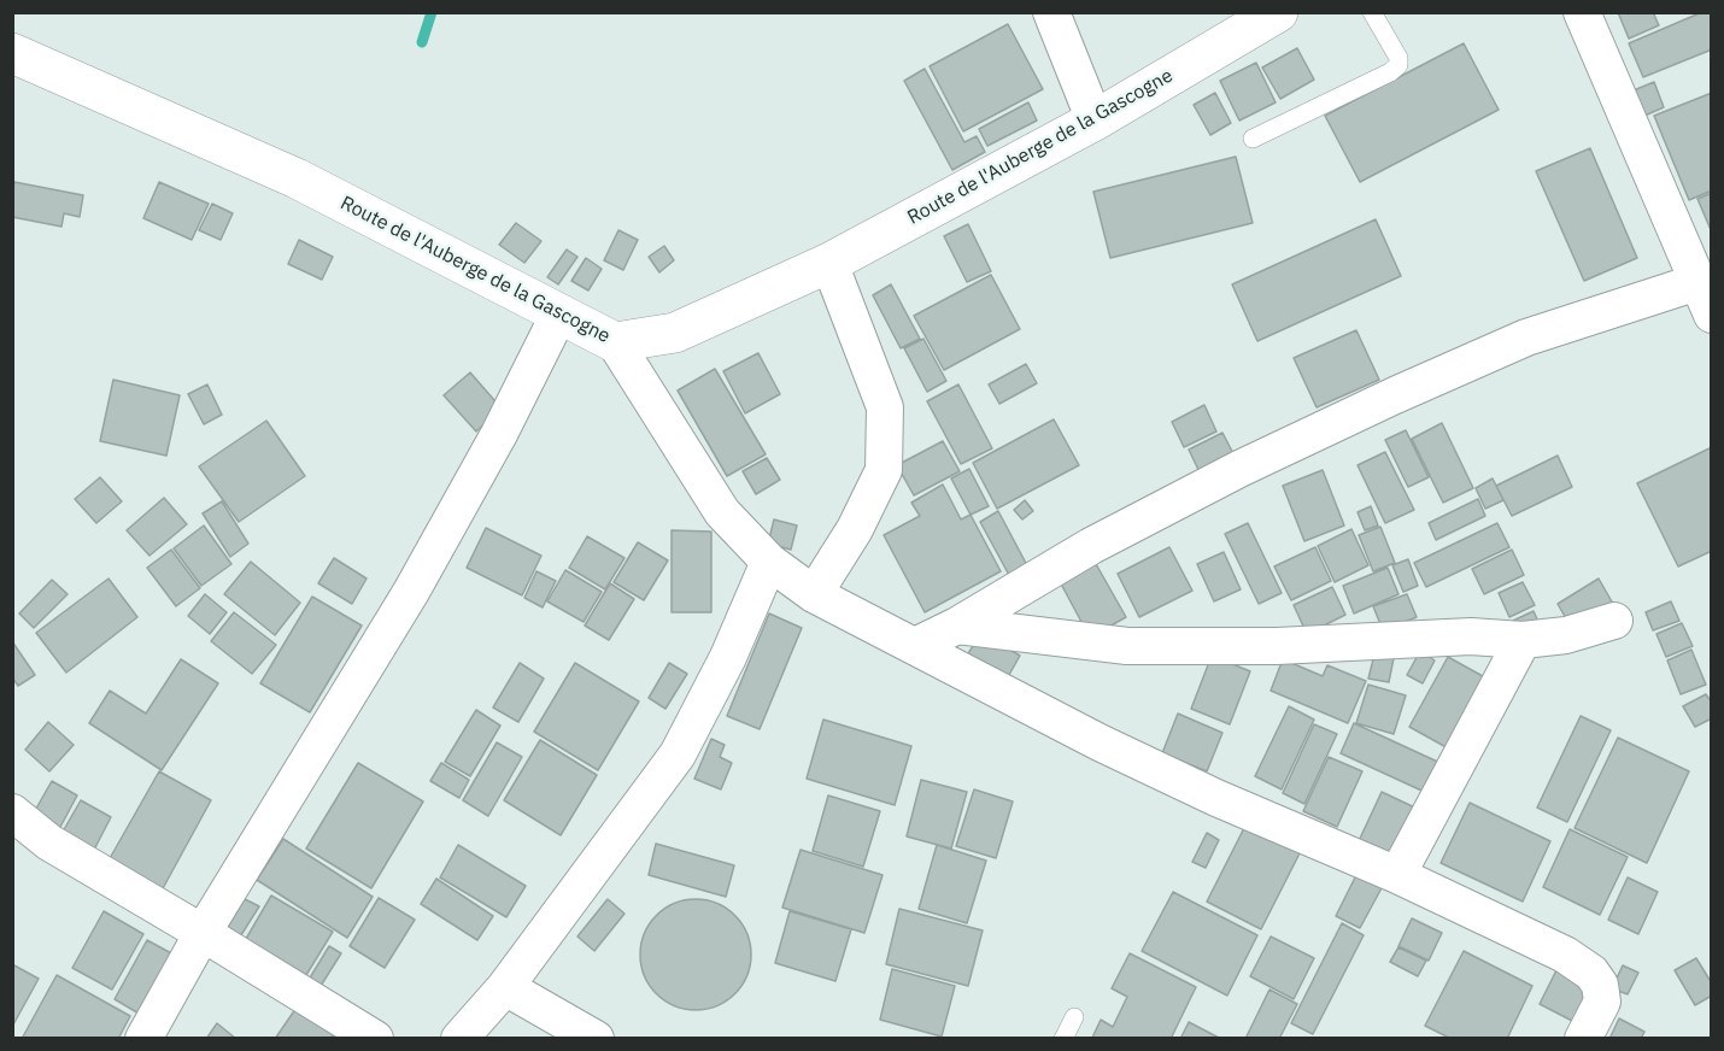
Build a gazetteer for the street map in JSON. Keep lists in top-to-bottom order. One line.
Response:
{"streets":{"street":["Route de l'Auberge de la Gascogne"]}}
